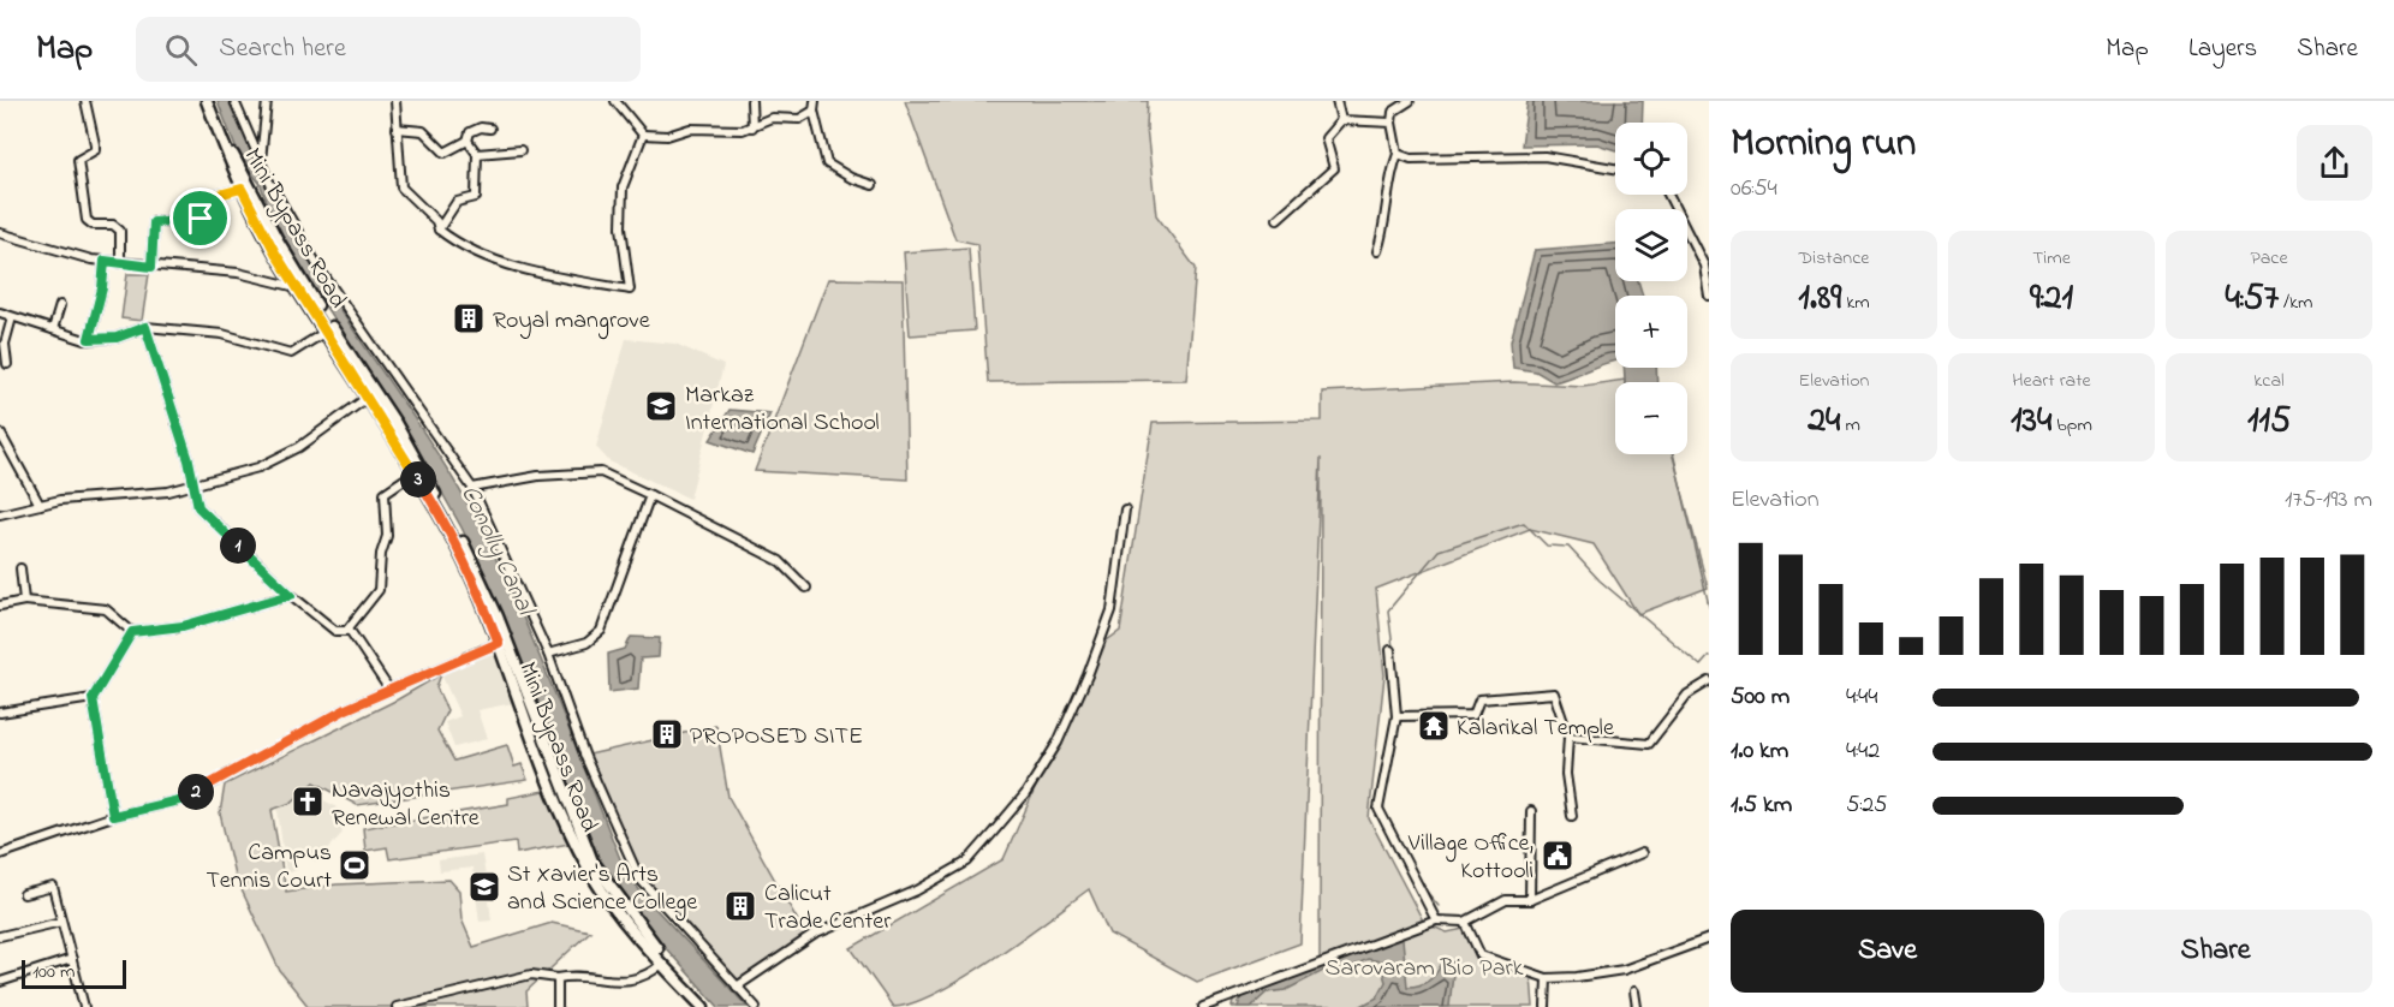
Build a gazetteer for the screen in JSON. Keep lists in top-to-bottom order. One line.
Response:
{"streets":{"main road":["Mini Bypass Road"]},"water":["Conolly Canal"],"parks":["Sarovaram Bio Park"],"places":{"building":["Royal mangrove","PROPOSED SITE","Calicut Trade Center"],"school or university":["Markaz International School","St Xavier's Arts and Science College"],"temple":["Kalarikal Temple"],"church":["Navajyothis Renewal Centre"],"public building":["Village Office, Kottooli"],"sports":["Campus Tennis Court"]},"scale_bar":"100 m","page":{"header":"Map","search":"Search here","nav":["Map","Layers","Share"],"heading":["Morning run","06:54"],"map_buttons":["+","−"],"stats":[["Distance","1.89 km"],["Time","9:21"],["Pace","4:57 /km"],["Elevation","24 m"],["Heart rate","134 bpm"],["kcal","115"]],"pins":["3","1","2"],"chart":["Elevation","175–193 m"],"list":[{"name":"500 m","note":"4:44"},{"name":"1.0 km","note":"4:42"},{"name":"1.5 km","note":"5:25"}],"buttons":["Save","Share"],"scale":"100 m"}}
